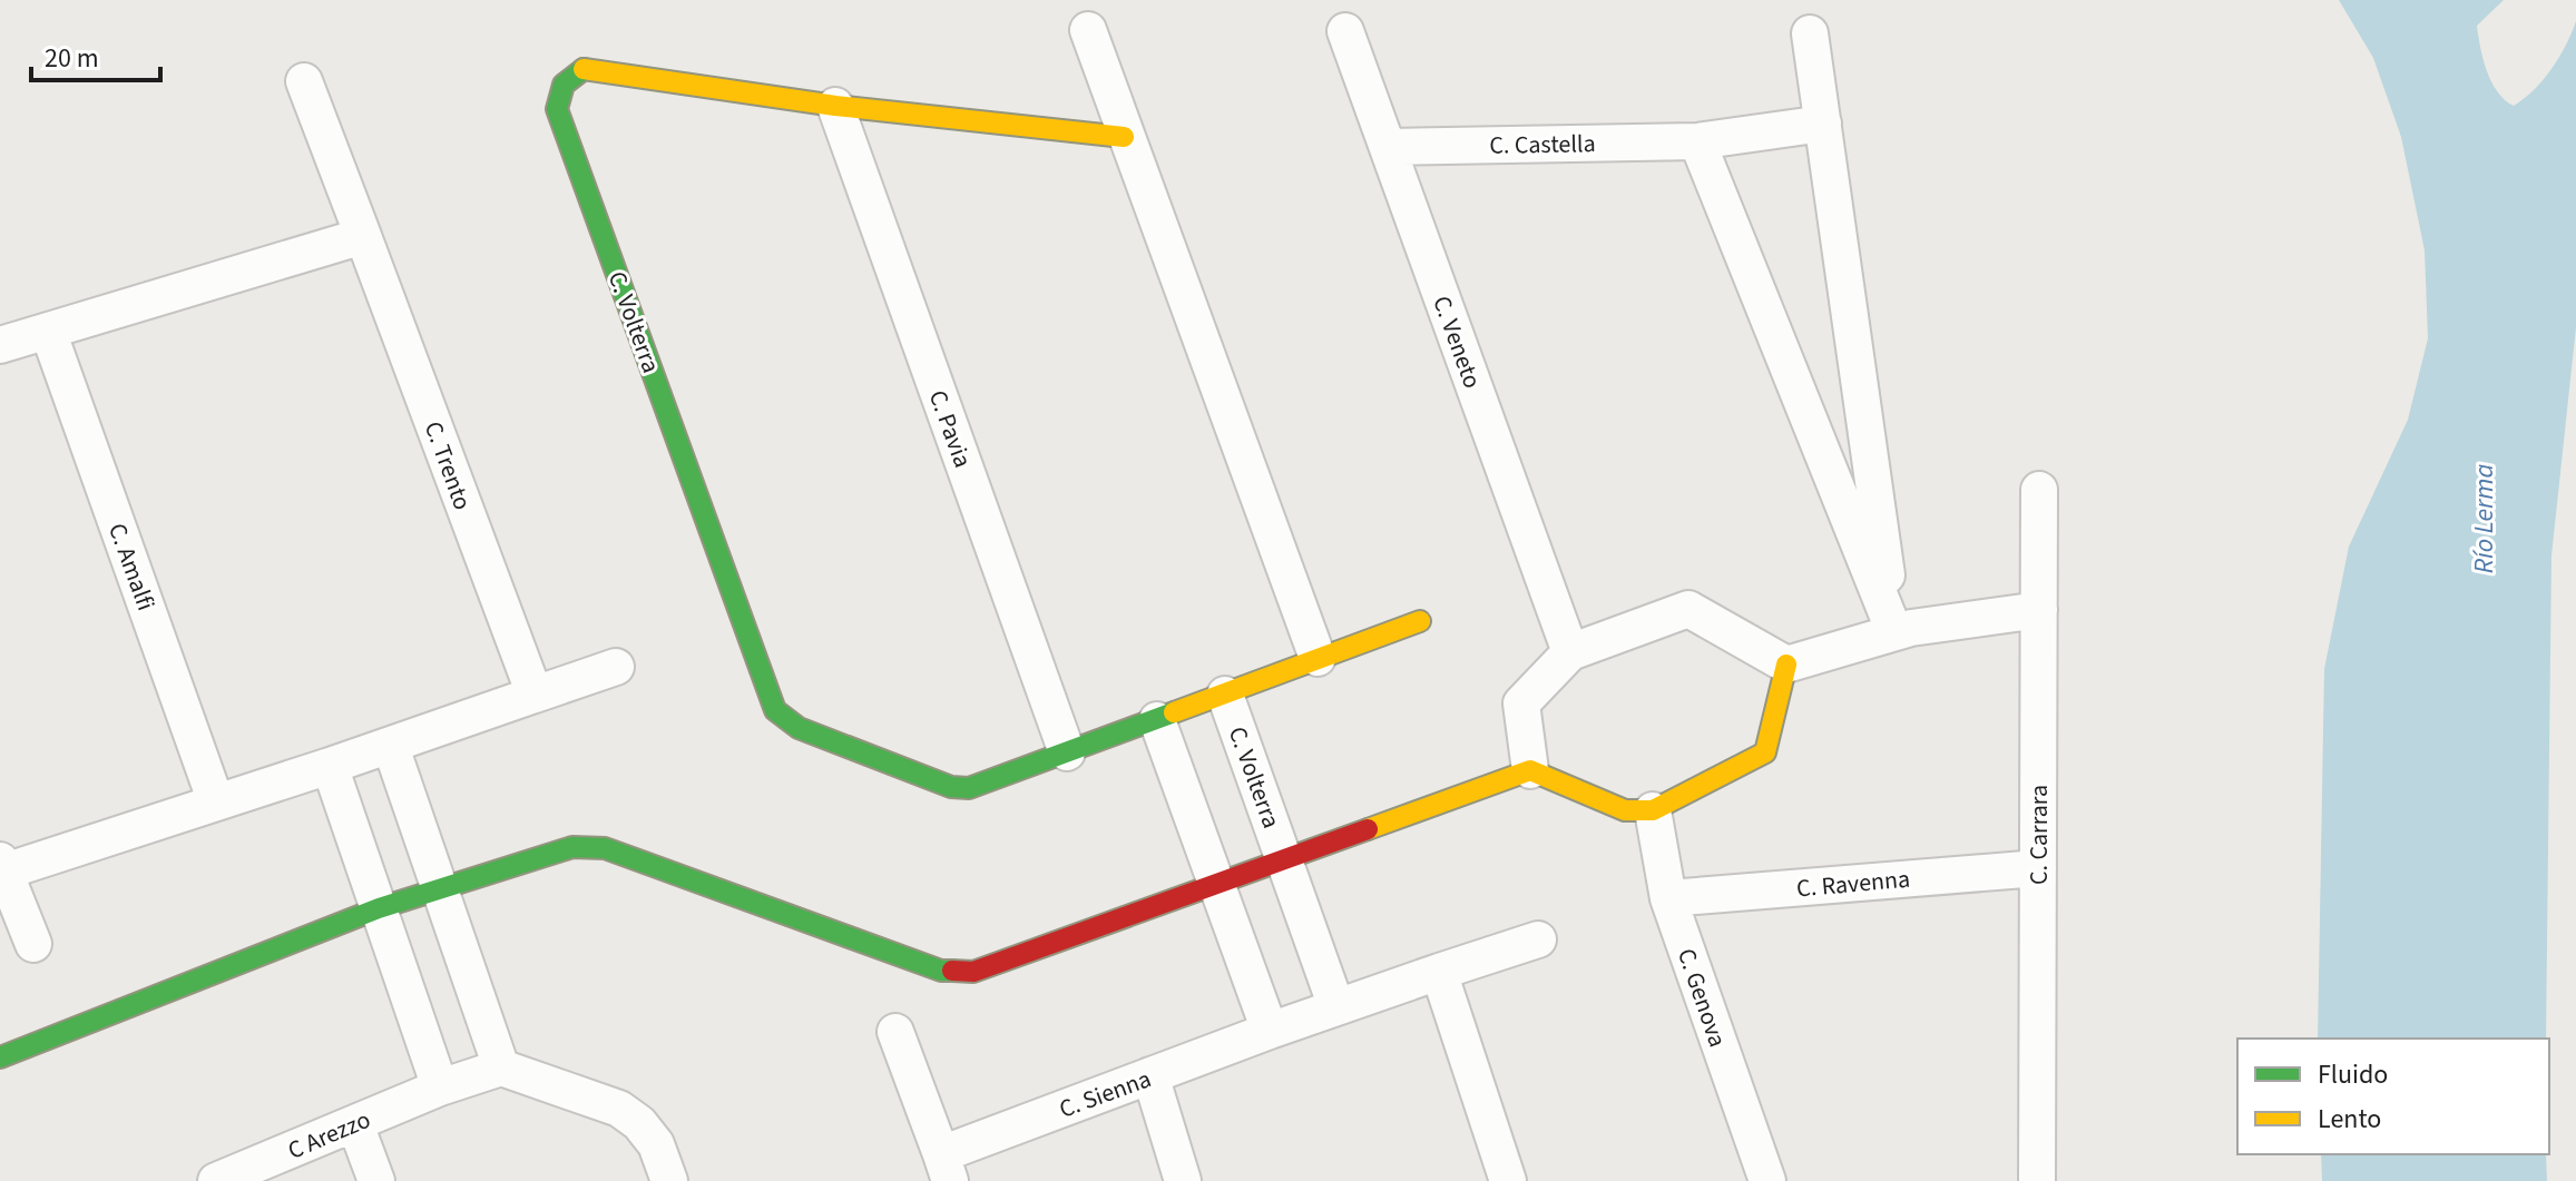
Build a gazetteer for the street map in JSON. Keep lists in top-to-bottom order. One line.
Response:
{"streets":{"street":["C. Castella","C. Volterra","C. Veneto","C. Pavia","C. Trento","C. Amalfi","C. Carrara","C. Ravenna","C. Genova","C. Sienna","C Arezzo"]},"crossings":[["C. Castella","C. Veneto"],["C. Volterra","C. Pavia"],["C. Veneto","C. Genova"],["C. Carrara","C. Ravenna"],["C. Ravenna","C. Genova"]],"water":["Río Lerma"],"legend":["Fluido","Lento"],"scale_bar":"20 m"}
